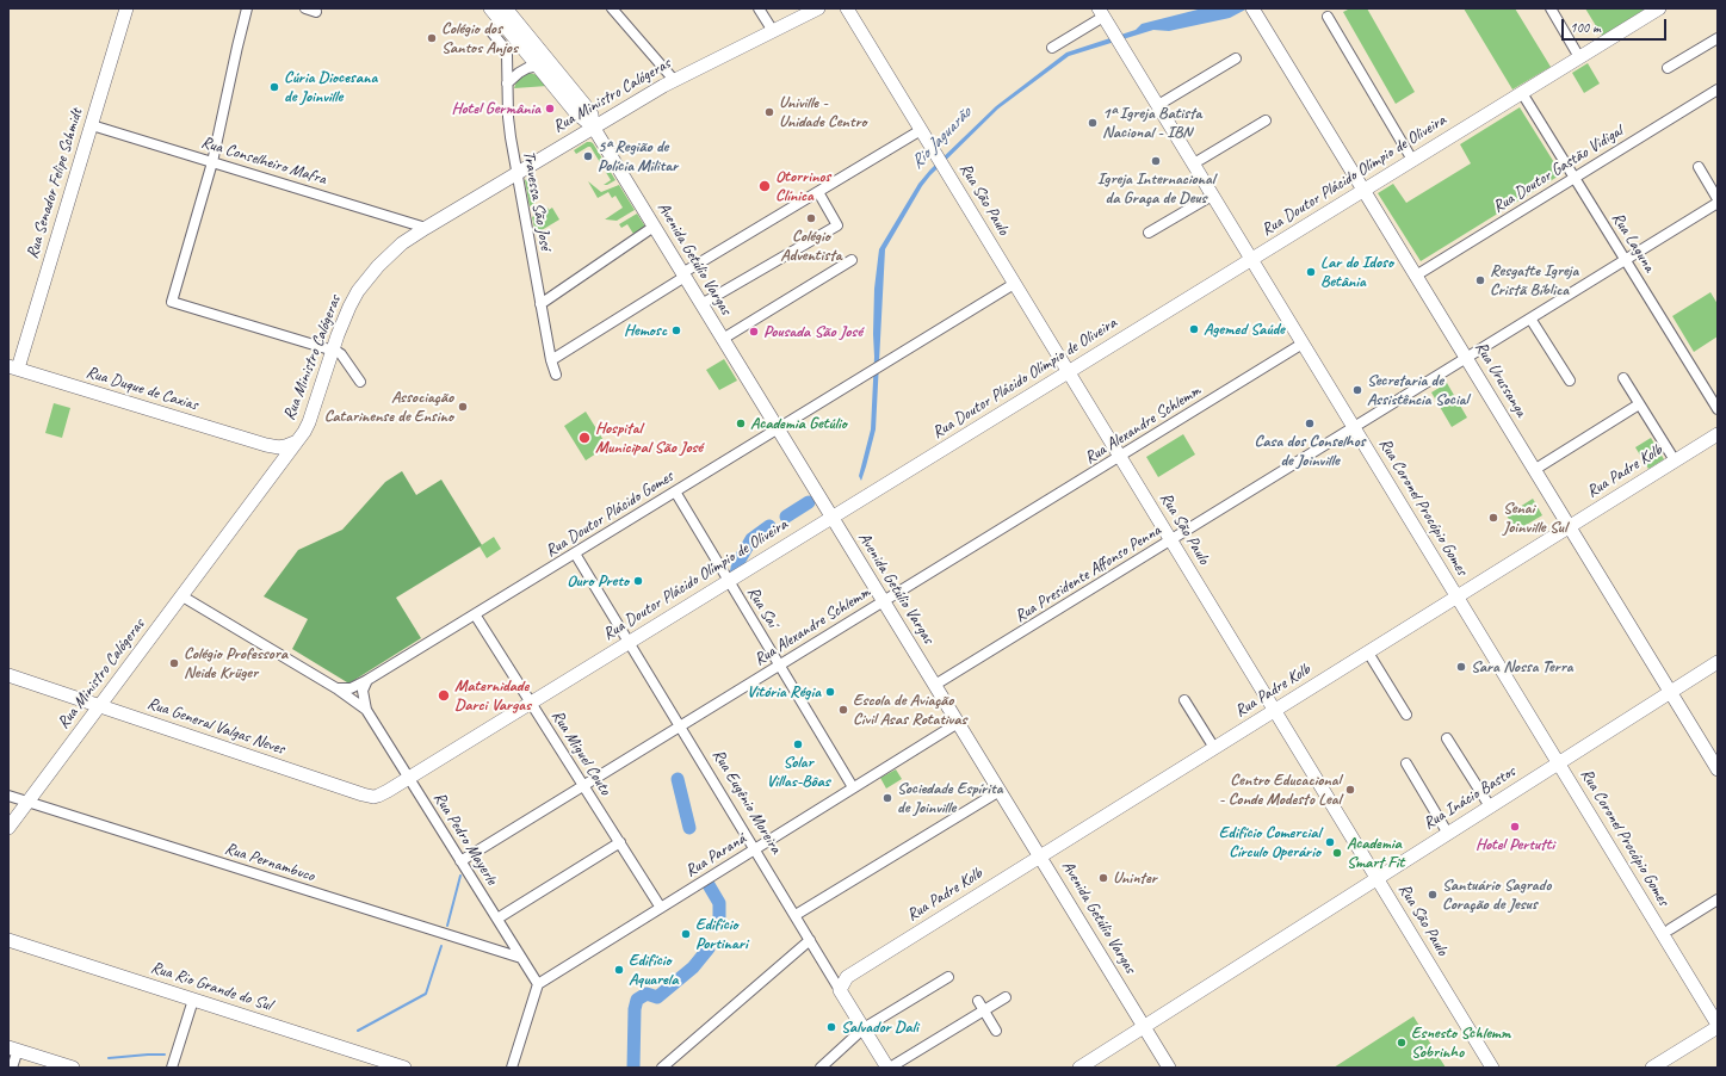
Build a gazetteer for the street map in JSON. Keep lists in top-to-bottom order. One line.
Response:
{"streets":{"main road":["Rua Ministro Calógeras","Rua Doutor Plácido Olímpio de Oliveira","Rua Senador Felipe Schmidt","Rua São Paulo","Avenida Getúlio Vargas","Rua Urussanga","Rua Duque de Caxias","Rua Padre Kolb","Rua Coronel Procópio Gomes","Rua General Valgas Neves","Rua Inácio Bastos","Rua Eugênio Moreira","Rua Rio Grande do Sul"],"street":["Rua Conselheiro Mafra","Rua Doutor Gastão Vidigal","Travessa São José","Rua Laguna","Rua Alexandre Schlemm","Rua Doutor Plácido Gomes","Rua Presidente Affonso Penna","Rua Saí","Rua Miguel Couto","Rua Pedro Mayerle","Rua Paraná","Rua Pernambuco"]},"crossings":[["Rua Ministro Calógeras","Rua Conselheiro Mafra"],["Rua Ministro Calógeras","Travessa São José"],["Rua Ministro Calógeras","Avenida Getúlio Vargas"],["Rua Ministro Calógeras","Rua Duque de Caxias"],["Rua Ministro Calógeras","Rua General Valgas Neves"],["Rua Ministro Calógeras","Rua Pernambuco"],["Rua Conselheiro Mafra","Rua Senador Felipe Schmidt"],["Rua Doutor Gastão Vidigal","Rua Laguna"],["Rua Doutor Gastão Vidigal","Rua Urussanga"],["Rua Doutor Plácido Olímpio de Oliveira","Rua São Paulo"],["Rua Doutor Plácido Olímpio de Oliveira","Rua Laguna"],["Rua Doutor Plácido Olímpio de Oliveira","Avenida Getúlio Vargas"],["Rua Doutor Plácido Olímpio de Oliveira","Rua Urussanga"],["Rua Doutor Plácido Olímpio de Oliveira","Rua Coronel Procópio Gomes"],["Rua Doutor Plácido Olímpio de Oliveira","Rua Saí"],["Rua Doutor Plácido Olímpio de Oliveira","Rua General Valgas Neves"],["Rua Doutor Plácido Olímpio de Oliveira","Rua Miguel Couto"],["Rua Doutor Plácido Olímpio de Oliveira","Rua Eugênio Moreira"],["Rua Doutor Plácido Olímpio de Oliveira","Rua Pedro Mayerle"],["Rua Senador Felipe Schmidt","Rua Duque de Caxias"],["Rua São Paulo","Rua Alexandre Schlemm"],["Rua São Paulo","Rua Padre Kolb"],["Rua São Paulo","Rua Doutor Plácido Gomes"],["Rua São Paulo","Rua Presidente Affonso Penna"],["Rua São Paulo","Rua Inácio Bastos"],["Rua Laguna","Rua Presidente Affonso Penna"],["Avenida Getúlio Vargas","Rua Alexandre Schlemm"],["Avenida Getúlio Vargas","Rua Padre Kolb"],["Avenida Getúlio Vargas","Rua Doutor Plácido Gomes"],["Avenida Getúlio Vargas","Rua Presidente Affonso Penna"],["Avenida Getúlio Vargas","Rua Inácio Bastos"],["Avenida Getúlio Vargas","Rua Paraná"],["Rua Urussanga","Rua Padre Kolb"],["Rua Urussanga","Rua Presidente Affonso Penna"],["Rua Urussanga","Rua Inácio Bastos"],["Rua Alexandre Schlemm","Rua Coronel Procópio Gomes"],["Rua Alexandre Schlemm","Rua Saí"],["Rua Alexandre Schlemm","Rua Miguel Couto"],["Rua Alexandre Schlemm","Rua Eugênio Moreira"],["Rua Alexandre Schlemm","Rua Pedro Mayerle"],["Rua Padre Kolb","Rua Coronel Procópio Gomes"],["Rua Padre Kolb","Rua Eugênio Moreira"],["Rua Coronel Procópio Gomes","Rua Presidente Affonso Penna"],["Rua Coronel Procópio Gomes","Rua Inácio Bastos"],["Rua Doutor Plácido Gomes","Rua Saí"],["Rua Doutor Plácido Gomes","Rua Miguel Couto"],["Rua Doutor Plácido Gomes","Rua Eugênio Moreira"],["Rua Saí","Rua Paraná"],["Rua General Valgas Neves","Rua Pedro Mayerle"],["Rua Miguel Couto","Rua Paraná"],["Rua Eugênio Moreira","Rua Paraná"],["Rua Pedro Mayerle","Rua Paraná"],["Rua Pedro Mayerle","Rua Pernambuco"]],"water":["Rio Jaguarão"],"places":["Colégio dos Santos Anjos","Cúria Diocesana de Joinville","Hotel Germânia","Univille - Unidade Centro","1ª Igreja Batista Nacional - IBN","5ª Região de Polícia Militar","Igreja Internacional da Graça de Deus","Otorrinos Clínica","Colégio Adventista","Lar do Idoso Betânia","Resgatte Igreja Cristã Bíblica","Agemed Saúde","Hemosc","Pousada São José","Secretaria de Assistência Social","Associação Catarinense de Ensino","Academia Getúlio","Casa dos Conselhos de Joinville","Hospital Municipal São José","Senai Joinville Sul","Ouro Preto","Colégio Professora Neide Krüger","Sara Nossa Terra","Vitória Régia","Maternidade Darci Vargas","Escola de Aviação Civil Asas Rotativas","Solar Villas-Bôas","Centro Educacional - Conde Modesto Leal","Sociedade Espírita de Joinville","Hotel Pertutti","Edifício Comercial Círculo Operário","Academia Smart Fit","Uninter","Santuário Sagrado Coração de Jesus","Edifício Portinari","Edifício Aquarela","Salvador Dali","Esnesto Schlemm Sobrinho"],"scale_bar":"100 m"}
